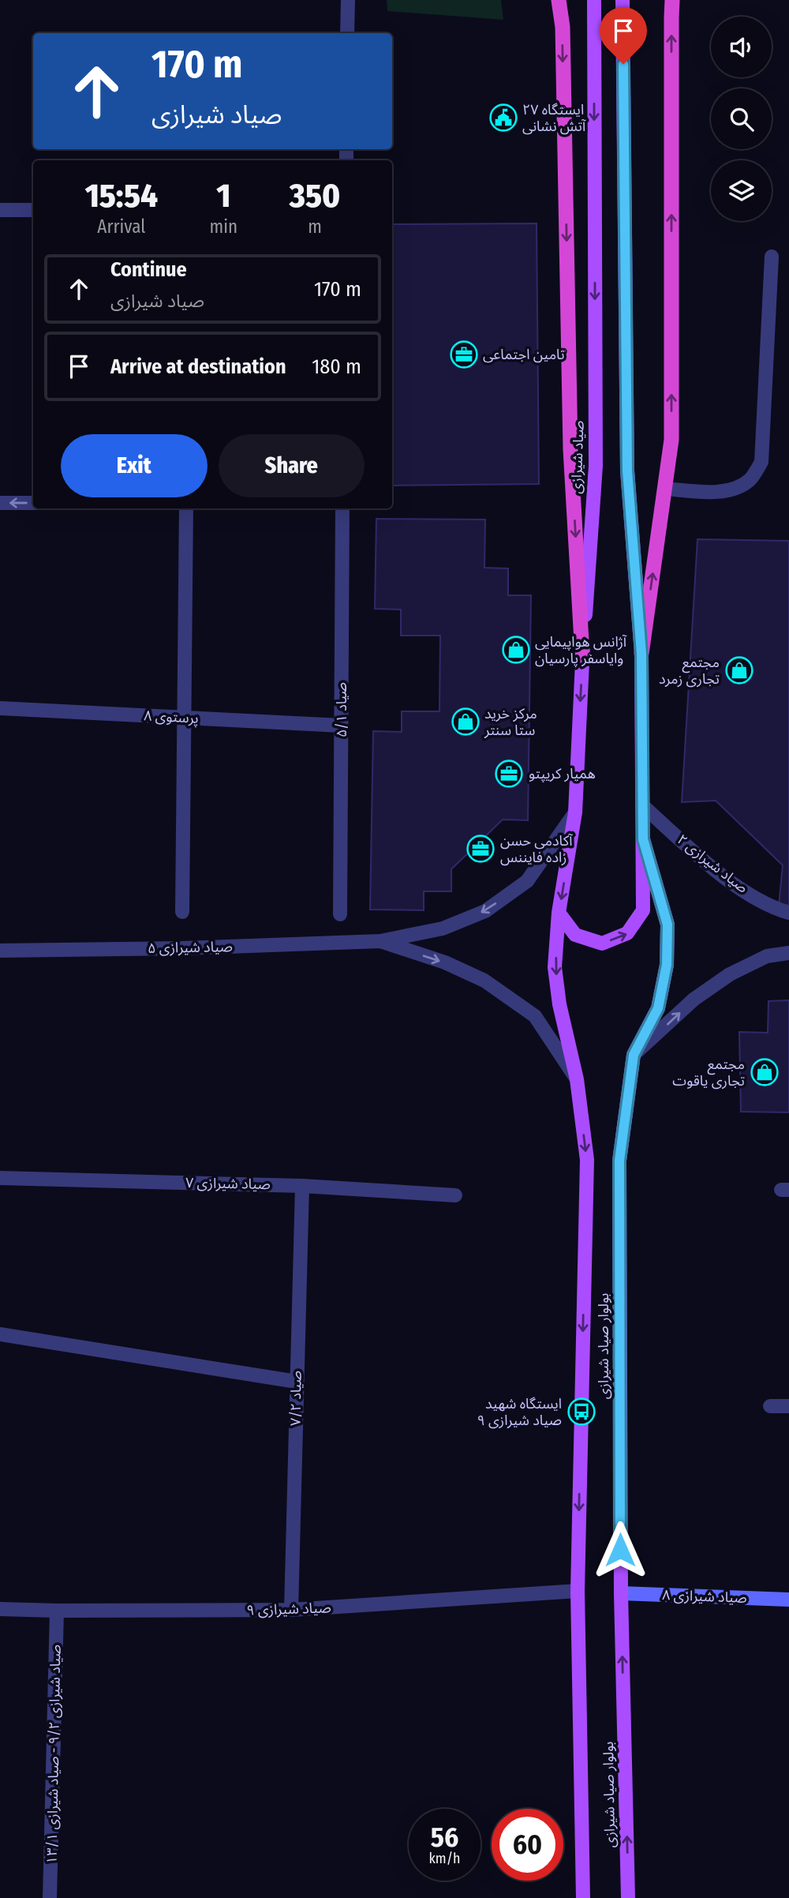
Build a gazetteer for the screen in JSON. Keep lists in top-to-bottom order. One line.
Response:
{"streets":{"main road":["صیاد شیرازی","بولوار صیاد شیرازی","صیاد شیرازی ۸"],"street":["صیاد ۵/۱","پرستوی ۸","صیاد شیرازی ۲","صیاد شیرازی ۵","صیاد شیرازی ۷","صیاد ۷/۲","صیاد شیرازی ۹","صیاد شیرازی ۹/۲ - صیاد شیرازی ۱۳/۱"]},"crossings":[["صیاد شیرازی","صیاد شیرازی ۵"],["صیاد شیرازی","بولوار صیاد شیرازی"],["صیاد ۵/۱","پرستوی ۸"],["صیاد شیرازی ۵","بولوار صیاد شیرازی"],["صیاد شیرازی ۷","صیاد ۷/۲"],["بولوار صیاد شیرازی","صیاد شیرازی ۸"],["بولوار صیاد شیرازی","صیاد شیرازی ۹"],["صیاد ۷/۲","صیاد شیرازی ۹"],["صیاد شیرازی ۹","صیاد شیرازی ۹/۲ - صیاد شیرازی ۱۳/۱"]],"places":{"public building":["ایستگاه ۲۷ آتش نشانی"],"office":["تامین اجتماعی","همیار کریپتو","آکادمی حسن زاده فایننس"],"shop":["آژانس هواپیمایی وایاسفر پارسیان","مجتمع تجاری زمرد","مرکز خرید ستا سنتر","مجتمع تجاری یاقوت"],"bus stop":["ایستگاه شهید صیاد شیرازی ۹"]},"page":{"turn":["170 m","صیاد شیرازی"],"eta":["15:54","Arrival","1","min","350","m"],"list":[{"name":"Continue","note":"صیاد شیرازی","value":"170 m"},{"name":"Arrive at destination","value":"180 m"}],"buttons":["Exit","Share"],"speed":"56 km/h","limit":"60"}}
